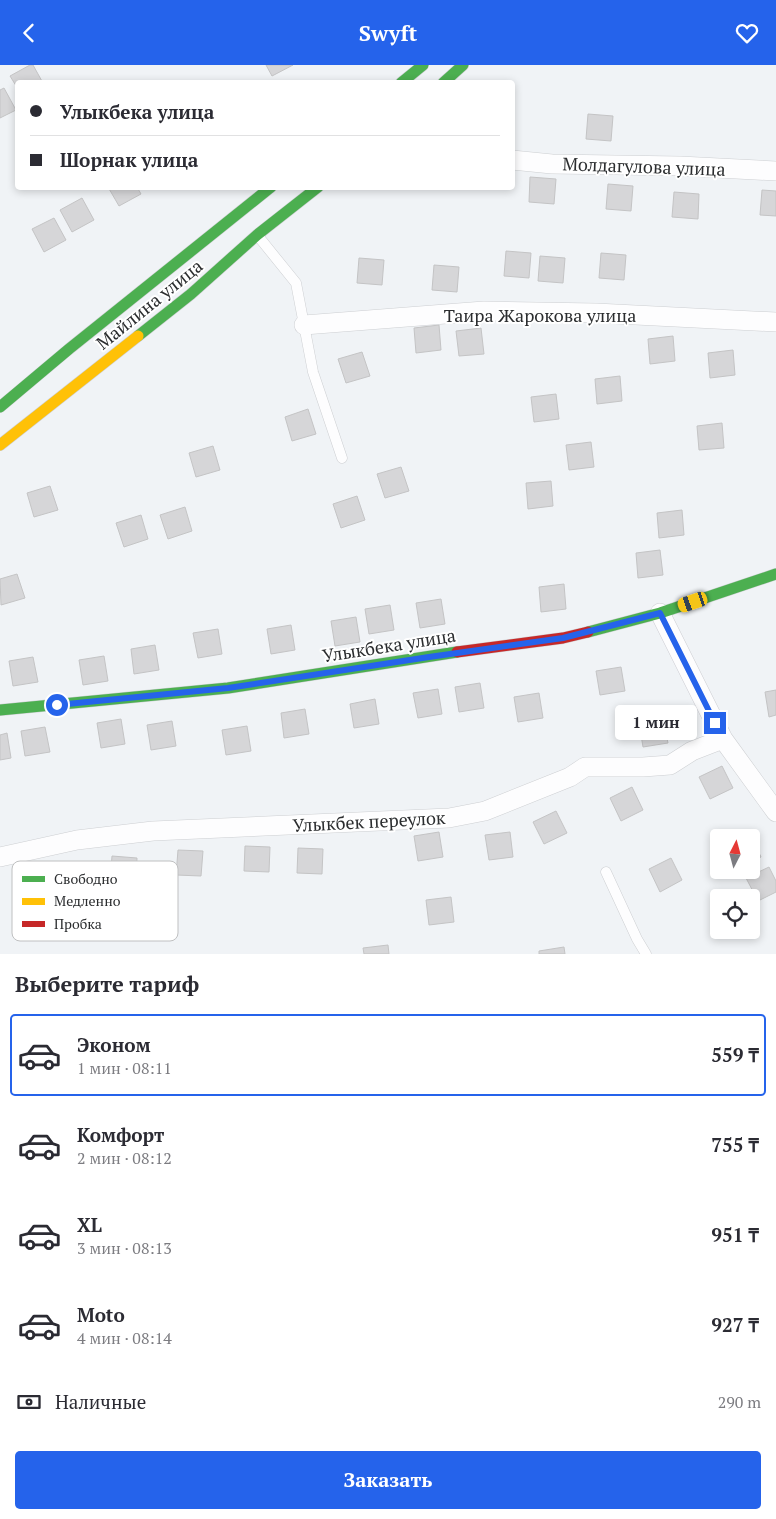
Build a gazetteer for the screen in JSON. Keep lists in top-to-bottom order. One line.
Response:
{"streets":{"street":["Молдагулова улица","Майлина улица","Таира Жарокова улица","Улыкбека улица","Улыкбек переулок"]},"legend":["Свободно","Медленно","Пробка"],"north":"top","page":{"header":"Swyft","banner":["Улыкбека улица","Шорнак улица"],"bubble":"1 мин","heading":"Выберите тариф","list":[{"name":"Эконом","note":"1 мин · 08:11","value":"559 ₸"},{"name":"Комфорт","note":"2 мин · 08:12","value":"755 ₸"},{"name":"XL","note":"3 мин · 08:13","value":"951 ₸"},{"name":"Moto","note":"4 мин · 08:14","value":"927 ₸"}],"pay":["Наличные","290 m"],"buttons":"Заказать"}}
